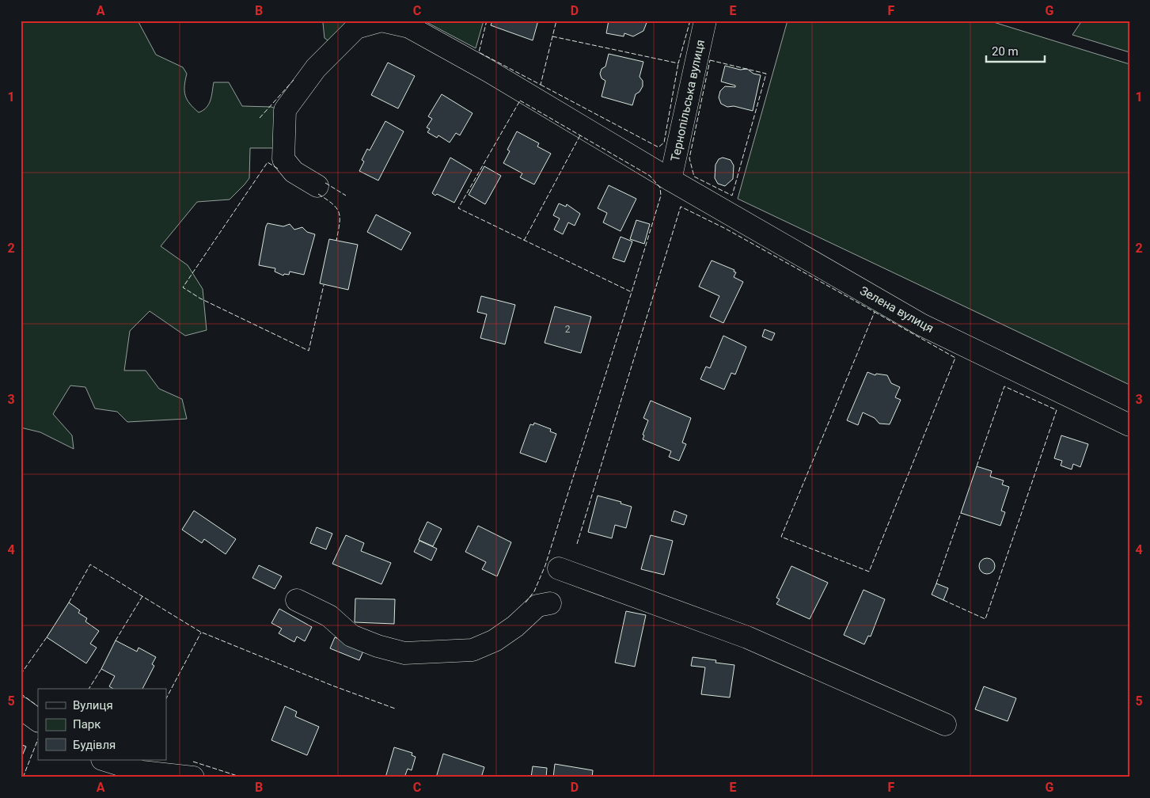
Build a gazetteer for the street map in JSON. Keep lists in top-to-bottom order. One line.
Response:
{"streets":{"street":["Тернопільська вулиця","Зелена вулиця"]},"crossings":[["Тернопільська вулиця","Зелена вулиця"]],"house_numbers":["2"],"legend":["Вулиця","Парк","Будівля"],"scale_bar":"20 m","grid":{"columns":["A","B","C","D","E","F","G"],"rows":["1","2","3","4","5"]}}
